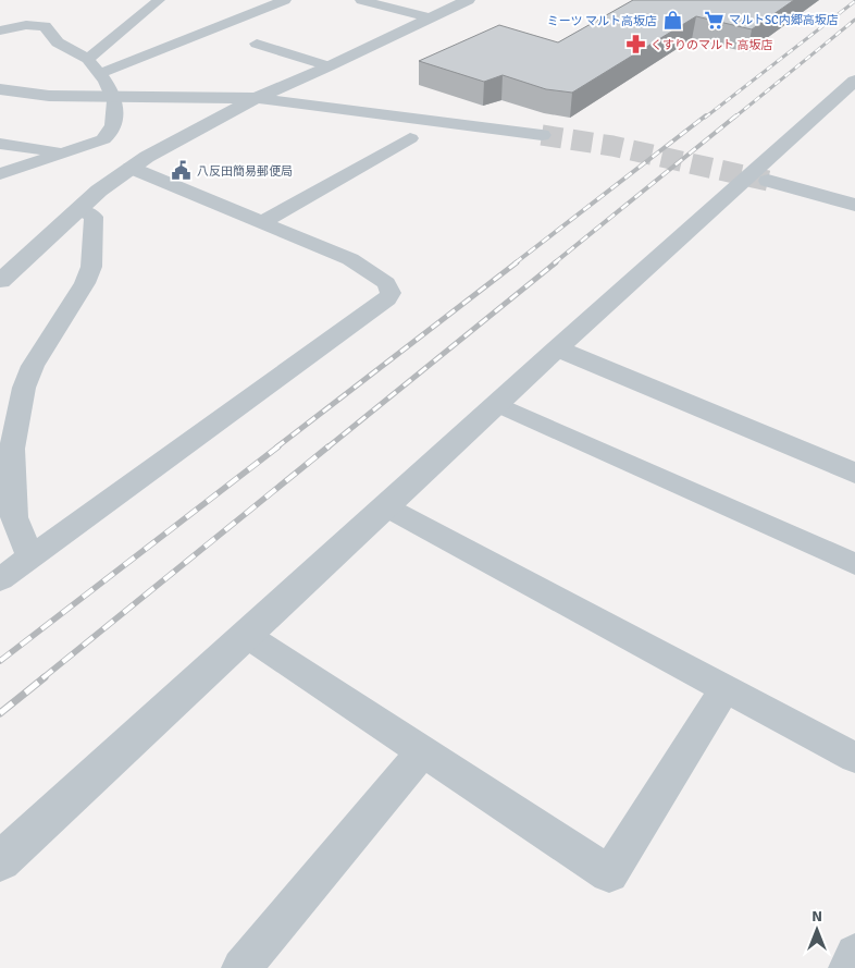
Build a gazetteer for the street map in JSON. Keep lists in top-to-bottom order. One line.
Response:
{"places":{"supermarket":["マルトSC内郷高坂店"],"shop":["ミーツ マルト高坂店"],"pharmacy":["くすりのマルト 高坂店"],"public building":["八反田簡易郵便局"]},"north":"top"}
